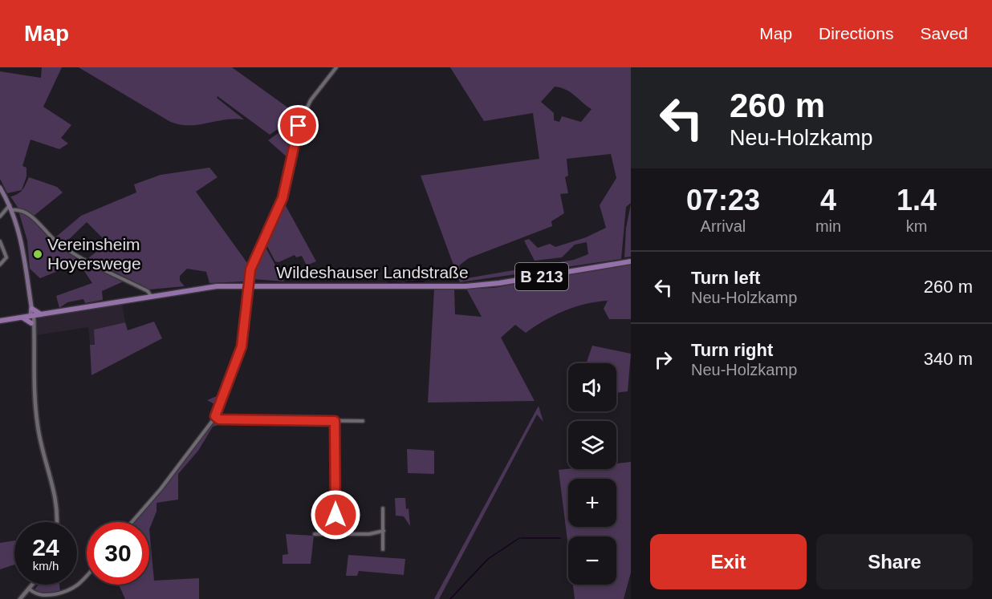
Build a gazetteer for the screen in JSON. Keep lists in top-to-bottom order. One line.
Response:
{"streets":{"main road":["Wildeshauser Landstraße","B 213"]},"places":["Vereinsheim Hoyerswege"],"page":{"header":"Map","nav":["Map","Directions","Saved"],"turn":["260 m","Neu-Holzkamp"],"eta":["07:23","Arrival","4","min","1.4","km"],"list":[{"name":"Turn left","note":"Neu-Holzkamp","value":"260 m"},{"name":"Turn right","note":"Neu-Holzkamp","value":"340 m"}],"map_buttons":["+","−"],"speed":"24 km/h","limit":"30","buttons":["Exit","Share"]}}
